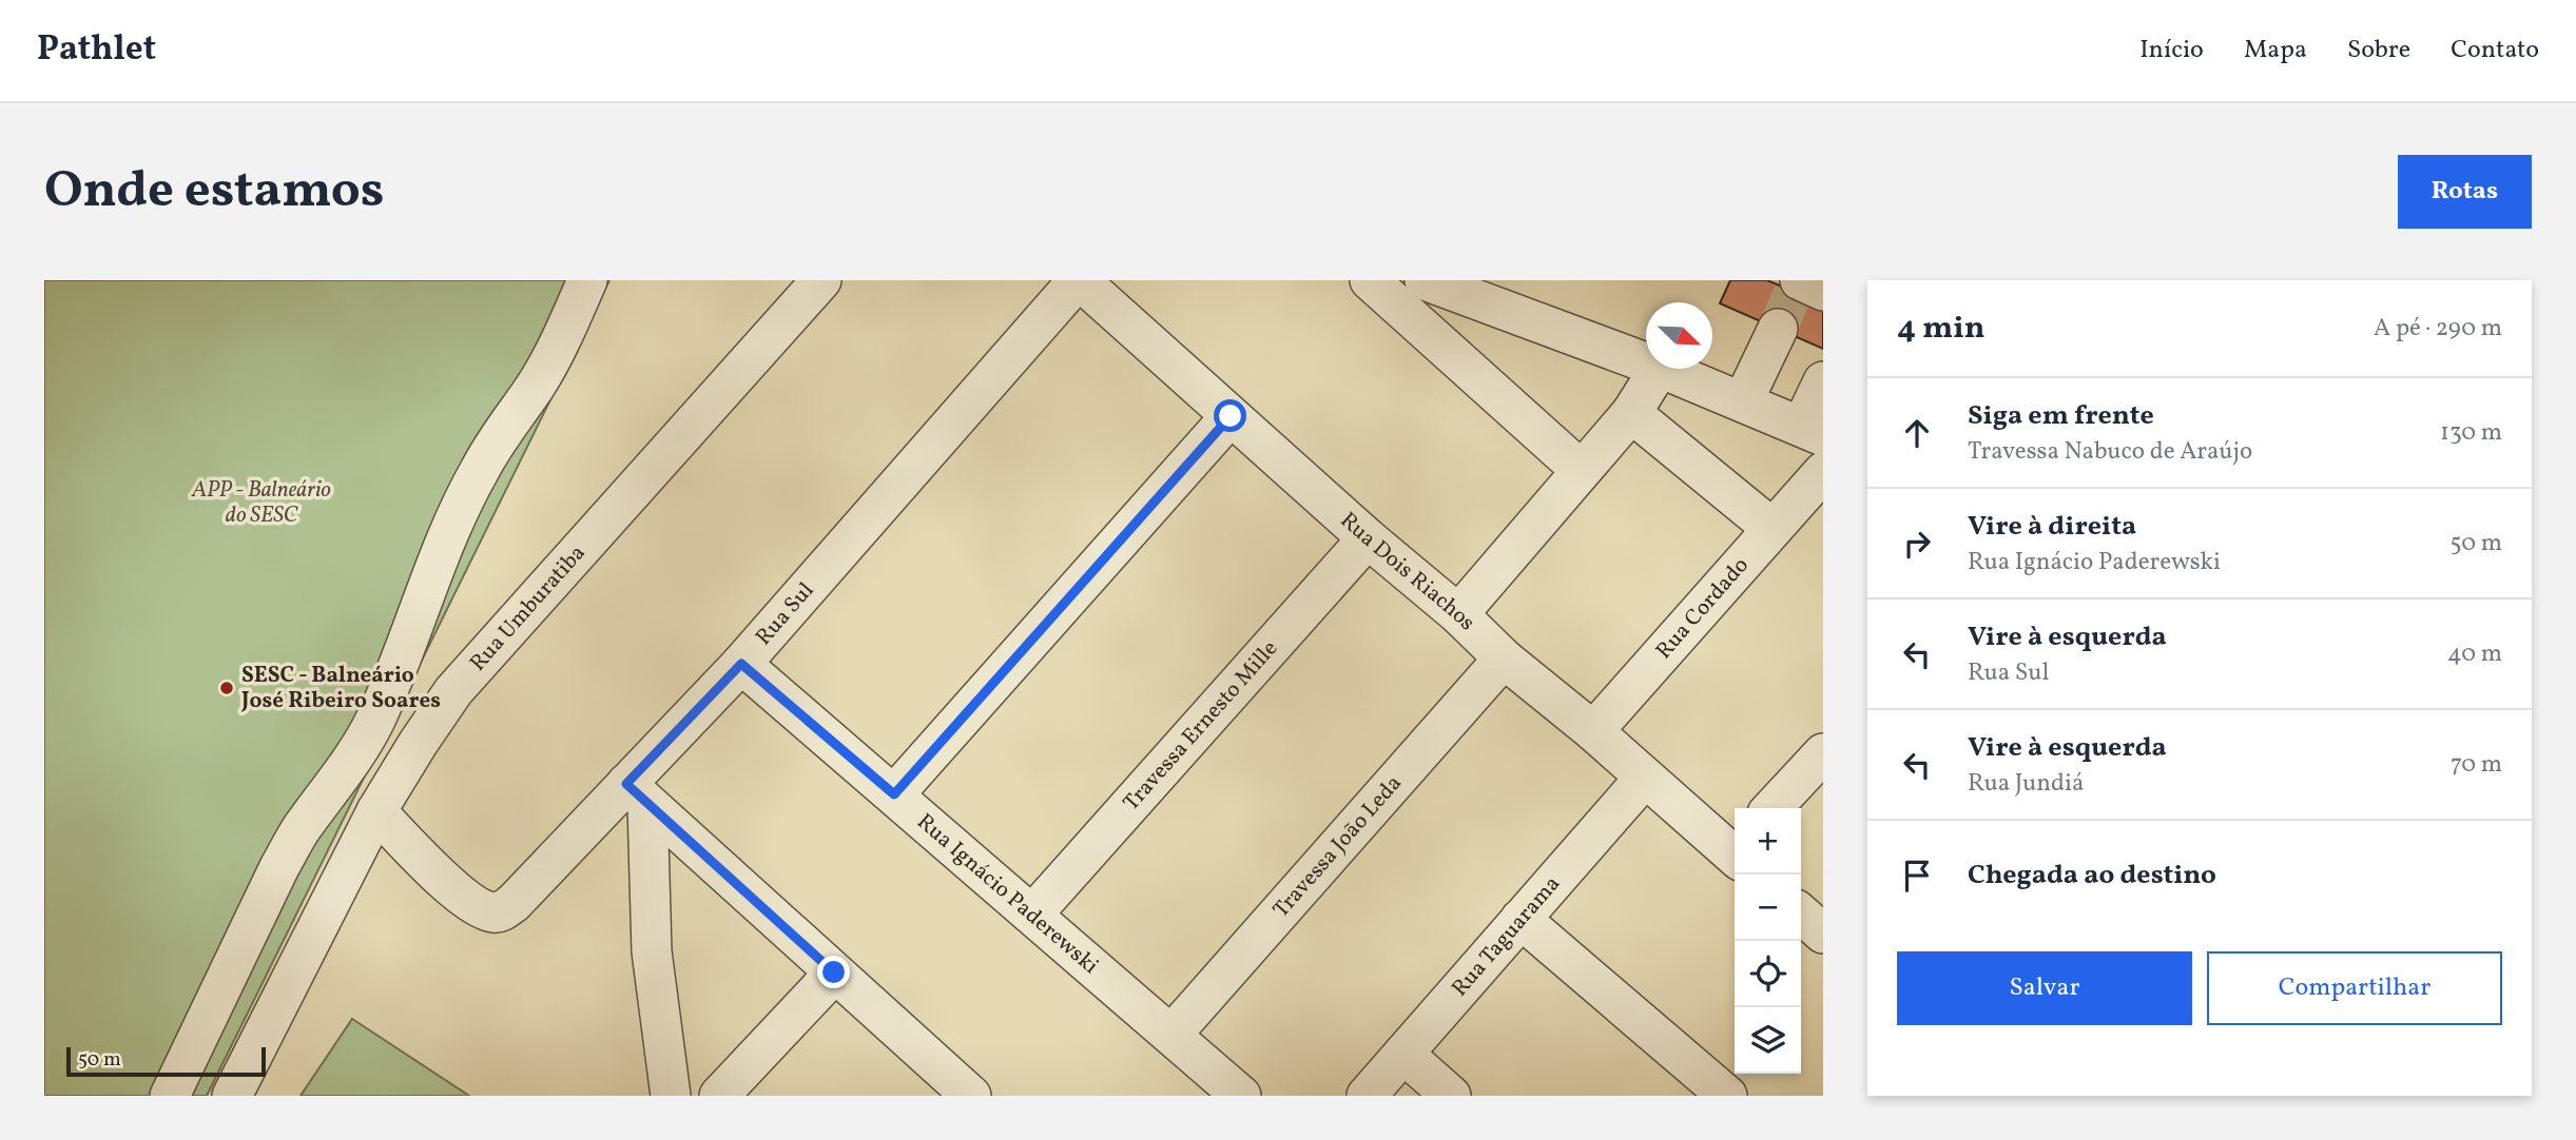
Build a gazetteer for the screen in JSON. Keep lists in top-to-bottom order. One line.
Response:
{"streets":{"street":["Rua Dois Riachos","Rua Cordado","Rua Umburatiba","Rua Sul","Travessa Ernesto Mille","Travessa João Leda","Rua Ignácio Paderewski","Rua Taguarama"]},"crossings":[["Rua Dois Riachos","Rua Cordado"],["Rua Dois Riachos","Rua Sul"],["Rua Dois Riachos","Travessa Ernesto Mille"],["Rua Dois Riachos","Travessa João Leda"],["Rua Dois Riachos","Rua Taguarama"],["Rua Umburatiba","Rua Sul"],["Rua Sul","Rua Ignácio Paderewski"],["Travessa Ernesto Mille","Rua Ignácio Paderewski"],["Travessa João Leda","Rua Ignácio Paderewski"]],"parks":["APP - Balneário do SESC"],"places":["SESC - Balneário José Ribeiro Soares"],"scale_bar":"50 m","north":"bottom right","page":{"header":"Pathlet","nav":["Início","Mapa","Sobre","Contato"],"buttons":["Rotas",["Salvar","Compartilhar"]],"title":"Onde estamos","heading":["4 min","A pé · 290 m"],"list":[["Siga em frente","Travessa Nabuco de Araújo","130 m"],["Vire à direita","Rua Ignácio Paderewski","50 m"],["Vire à esquerda","Rua Sul","40 m"],["Vire à esquerda","Rua Jundiá","70 m"],"Chegada ao destino"],"map_buttons":["+","−"],"scale":"50 m"}}
